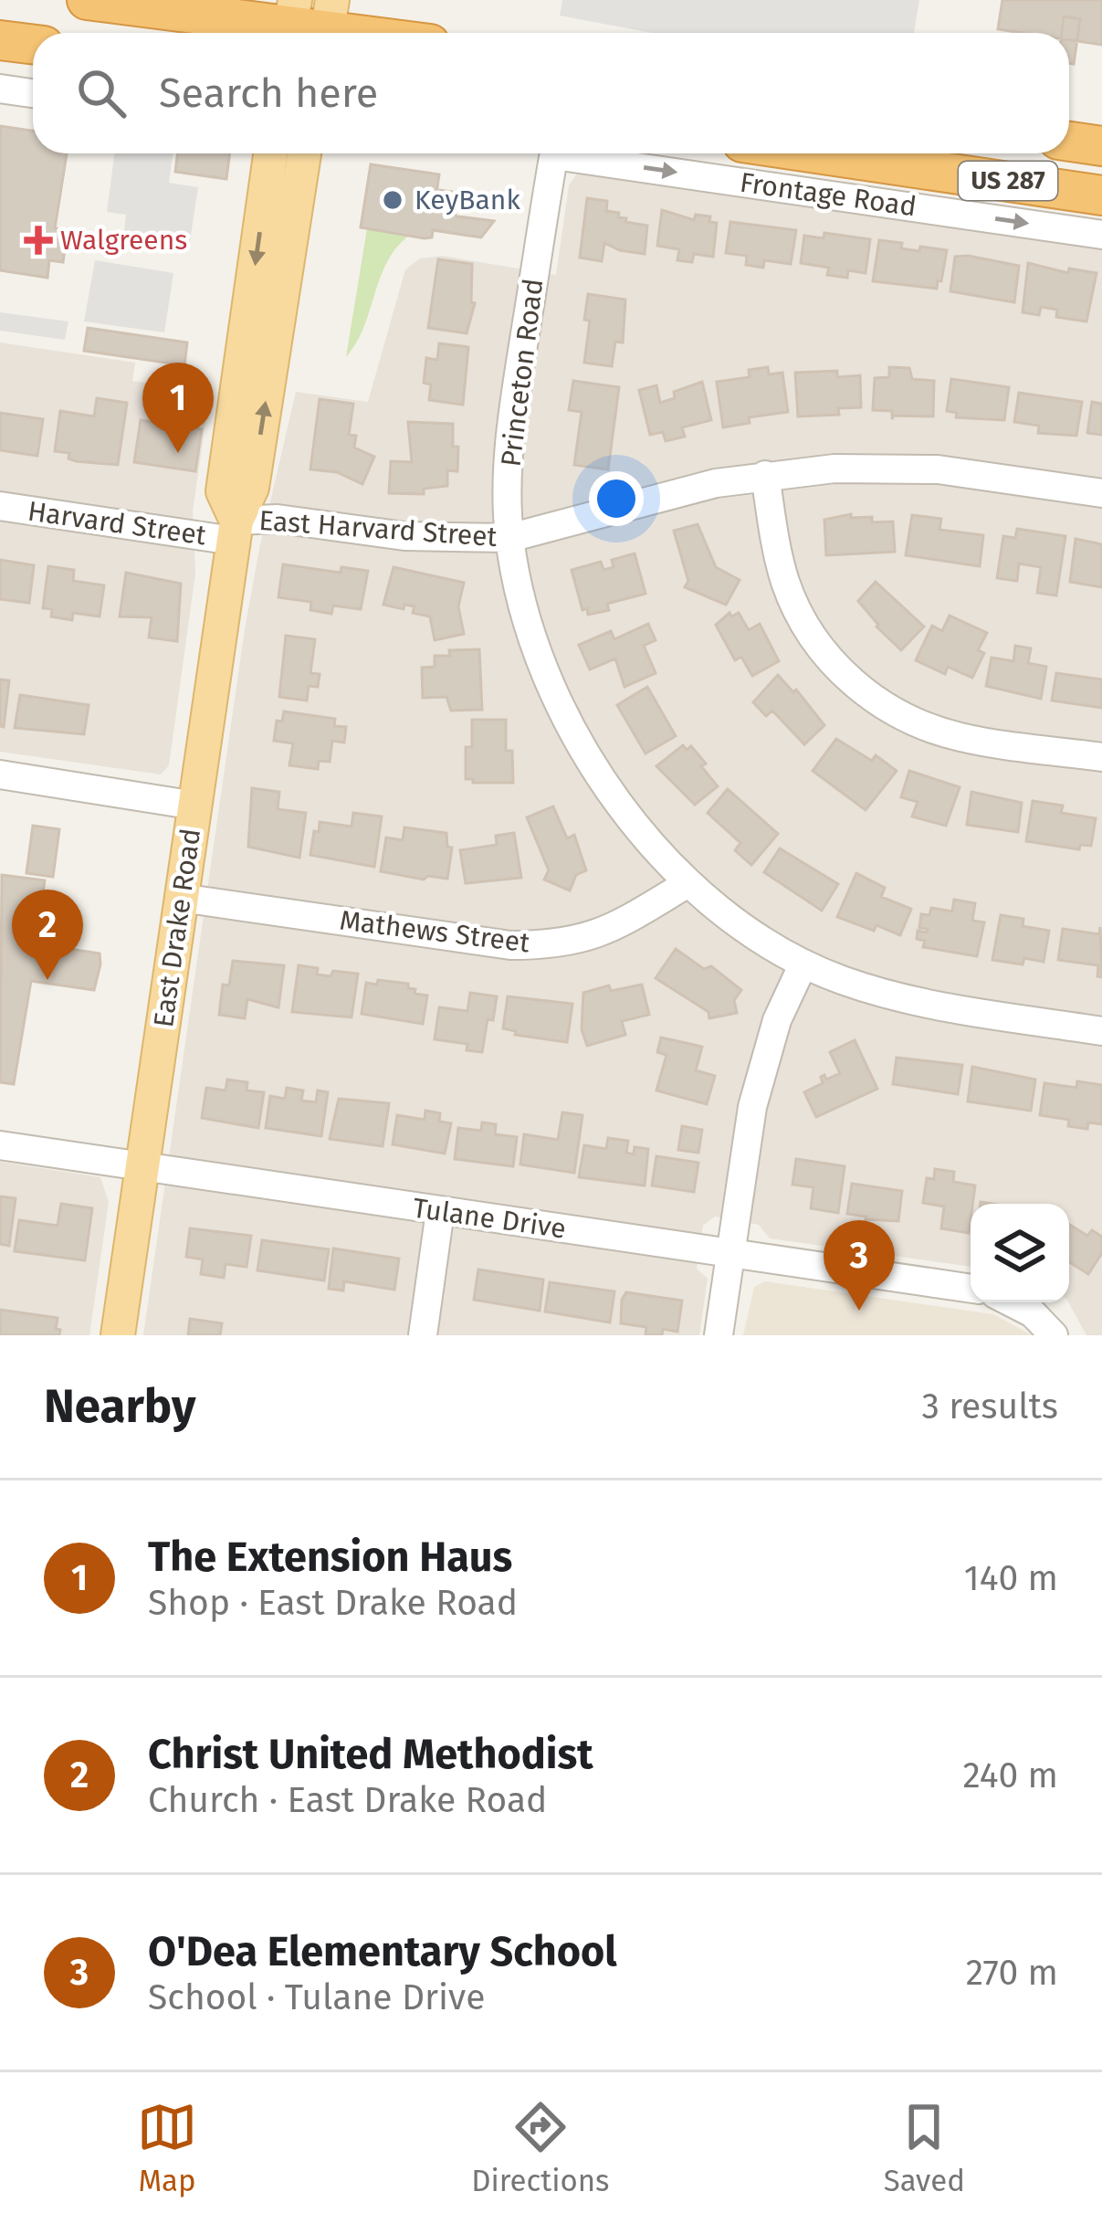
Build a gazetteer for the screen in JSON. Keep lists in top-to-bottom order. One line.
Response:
{"streets":{"highway":["US 287"],"main road":["East Drake Road"],"street":["Frontage Road","Princeton Road","Harvard Street","East Harvard Street","Mathews Street","Tulane Drive"]},"crossings":[["Princeton Road","East Harvard Street"],["Princeton Road","Mathews Street"],["Harvard Street","East Harvard Street"],["Harvard Street","East Drake Road"],["East Harvard Street","East Drake Road"],["East Drake Road","Mathews Street"],["East Drake Road","Tulane Drive"]],"one_way":["Frontage Road"],"places":{"other":["KeyBank"],"health":["Walgreens"]},"page":{"search":"Search here","pins":["1","2","3"],"heading":["Nearby","3 results"],"list":[{"mark":"1","name":"The Extension Haus","note":"Shop · East Drake Road","value":"140 m"},{"mark":"2","name":"Christ United Methodist","note":"Church · East Drake Road","value":"240 m"},{"mark":"3","name":"O'Dea Elementary School","note":"School · Tulane Drive","value":"270 m"}],"nav":["Map","Directions","Saved"]}}
